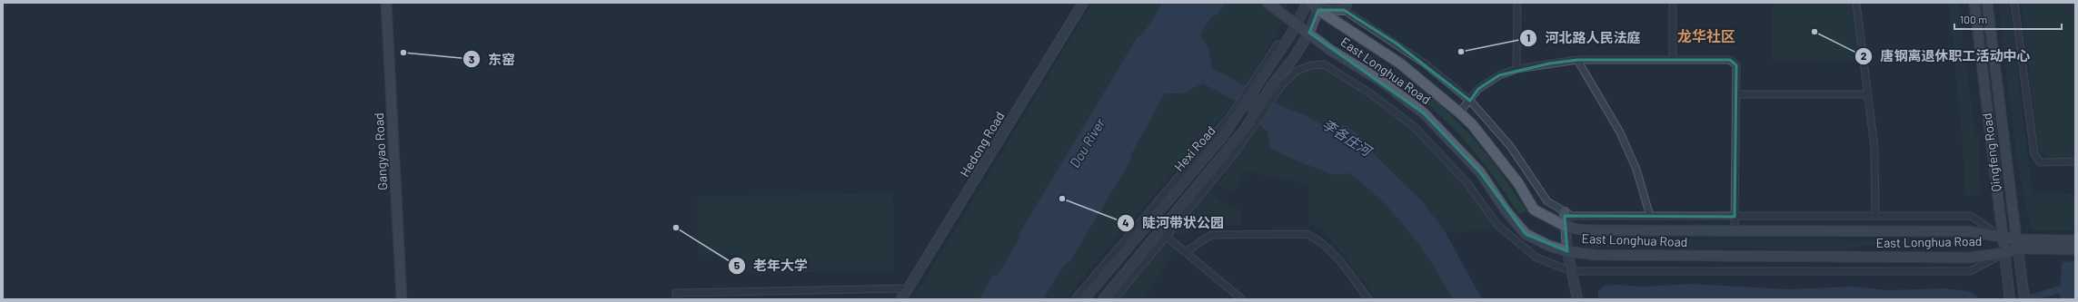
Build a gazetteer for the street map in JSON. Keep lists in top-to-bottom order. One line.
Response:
{"streets":{"main road":["East Longhua Road","Hedong Road","Hexi Road","Gangyao Road","Qingfeng Road"]},"crossings":[["East Longhua Road","Hexi Road"],["East Longhua Road","Qingfeng Road"]],"districts":["龙华社区"],"water":["李各庄河","Dou River"],"places":["唐钢离退休职工活动中心","河北路人民法庭","东窑","陡河带状公园","老年大学"],"scale_bar":"100 m"}
